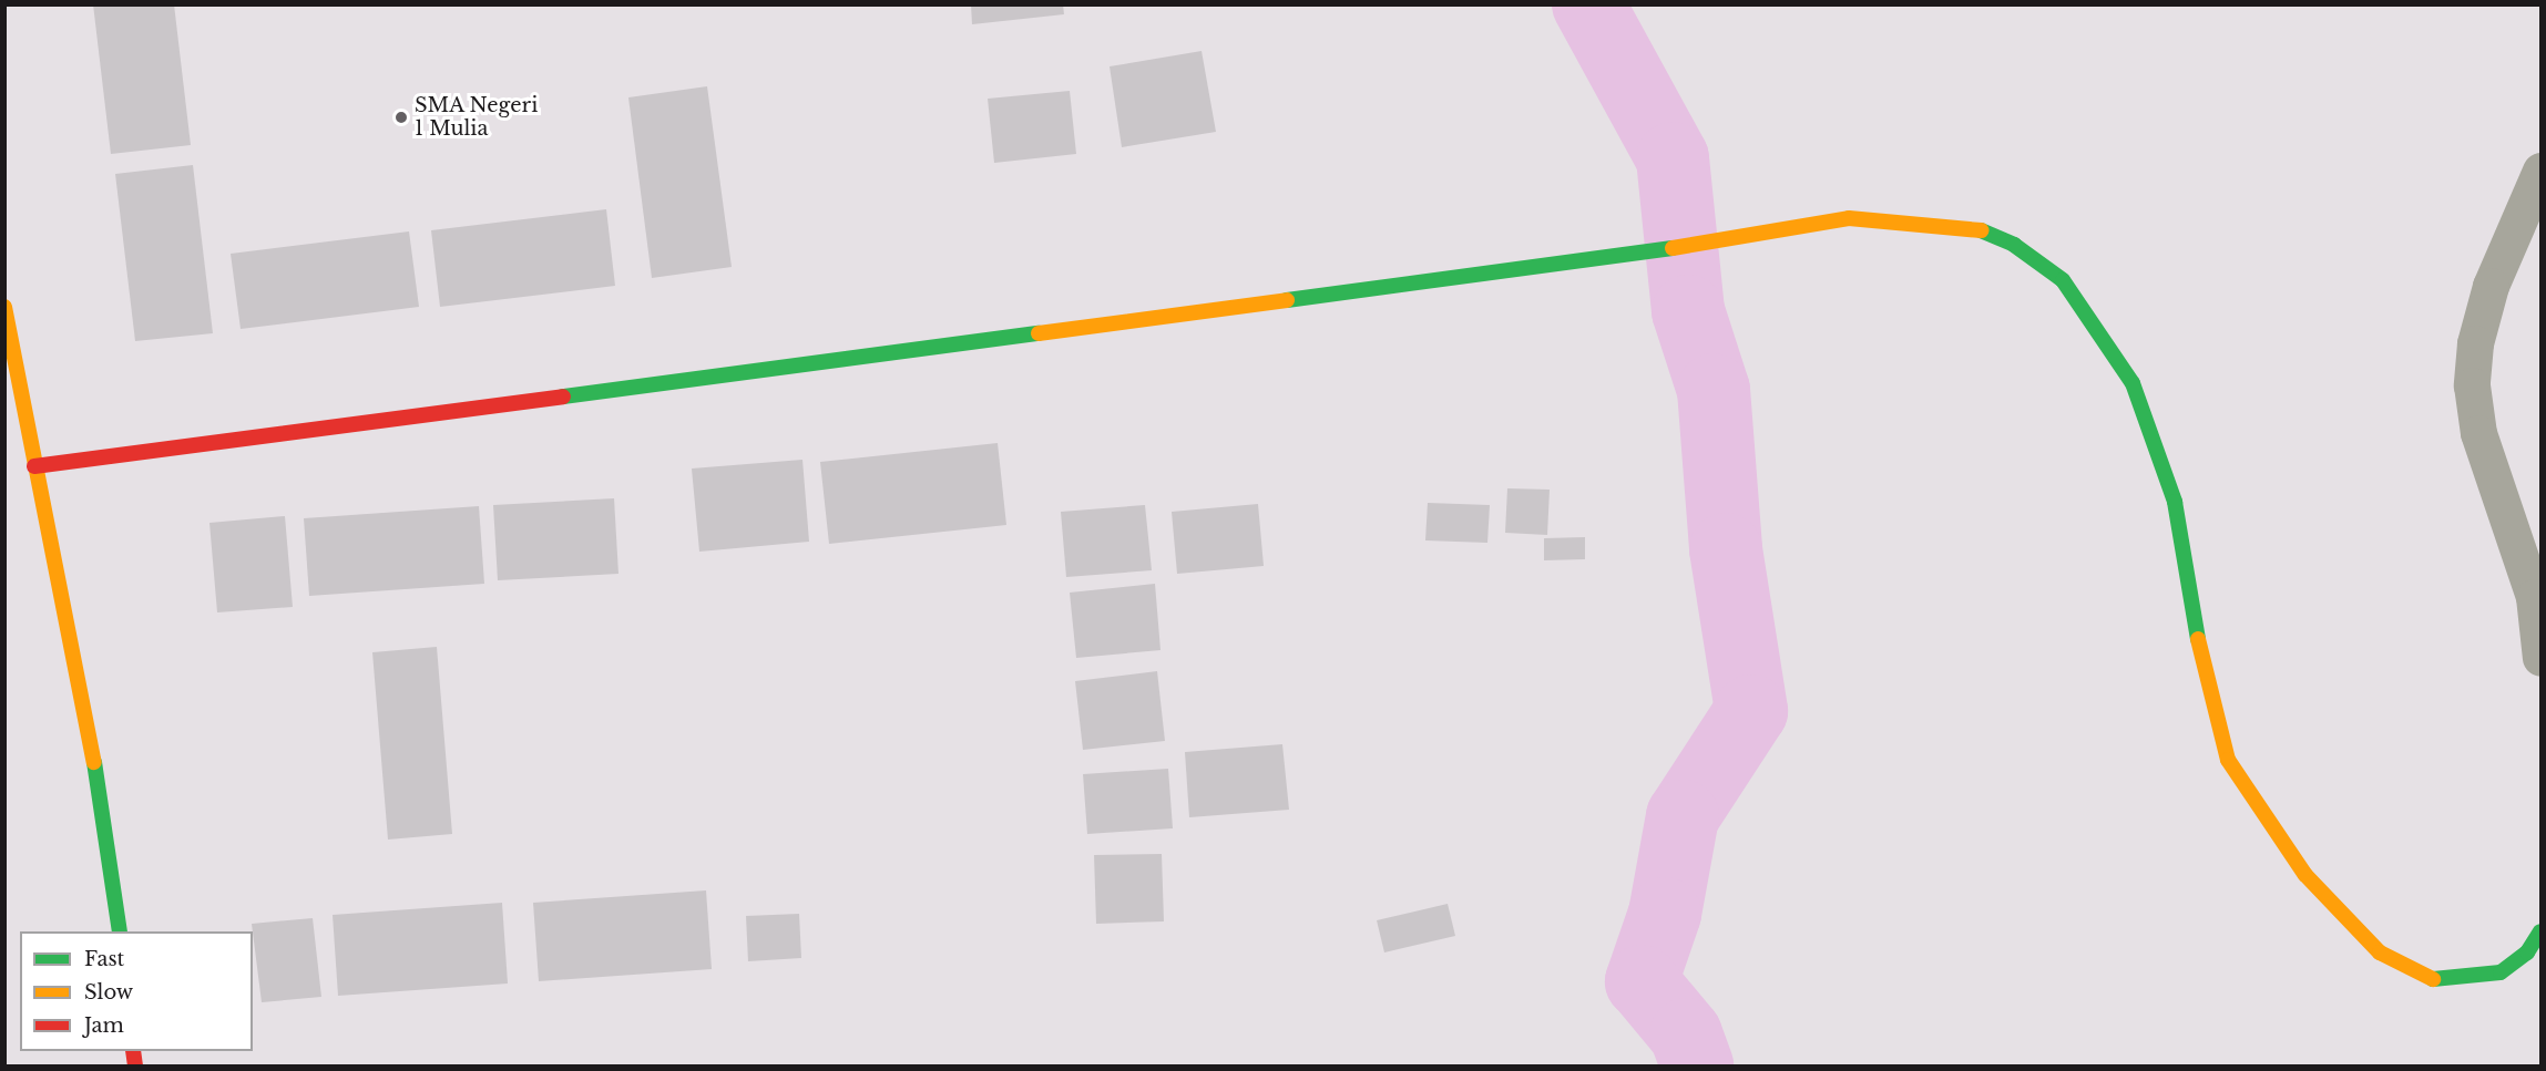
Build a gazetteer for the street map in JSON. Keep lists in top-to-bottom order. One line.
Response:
{"places":["SMA Negeri 1 Mulia"],"legend":["Fast","Slow","Jam"]}
